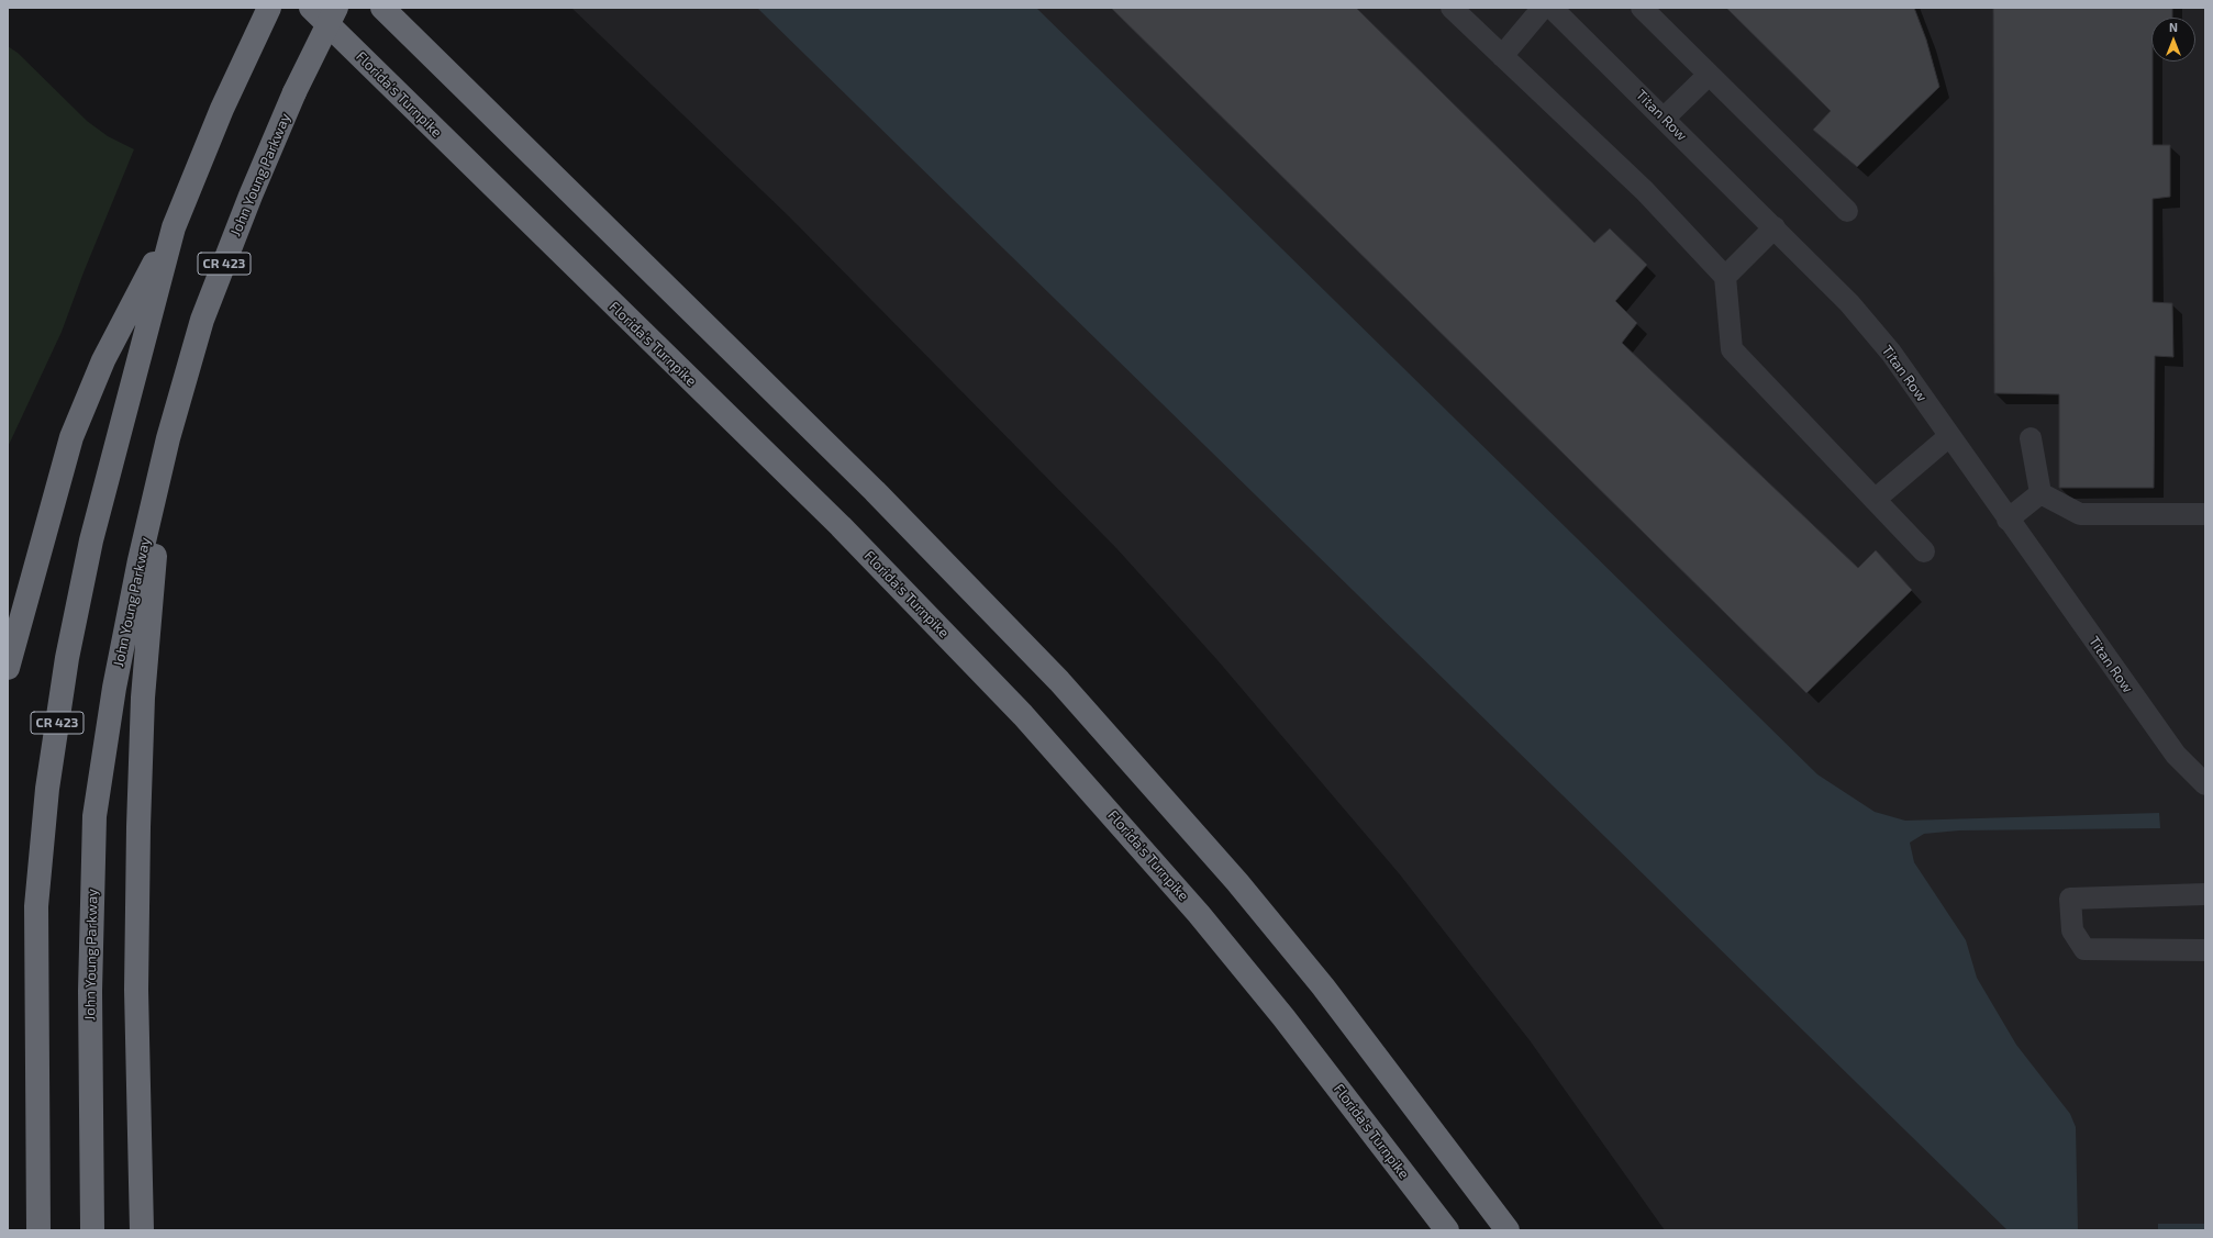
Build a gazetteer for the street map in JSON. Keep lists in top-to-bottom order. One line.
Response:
{"streets":{"highway":["Florida's Turnpike","John Young Parkway","CR 423"],"street":["Titan Row"]},"north":"top"}
